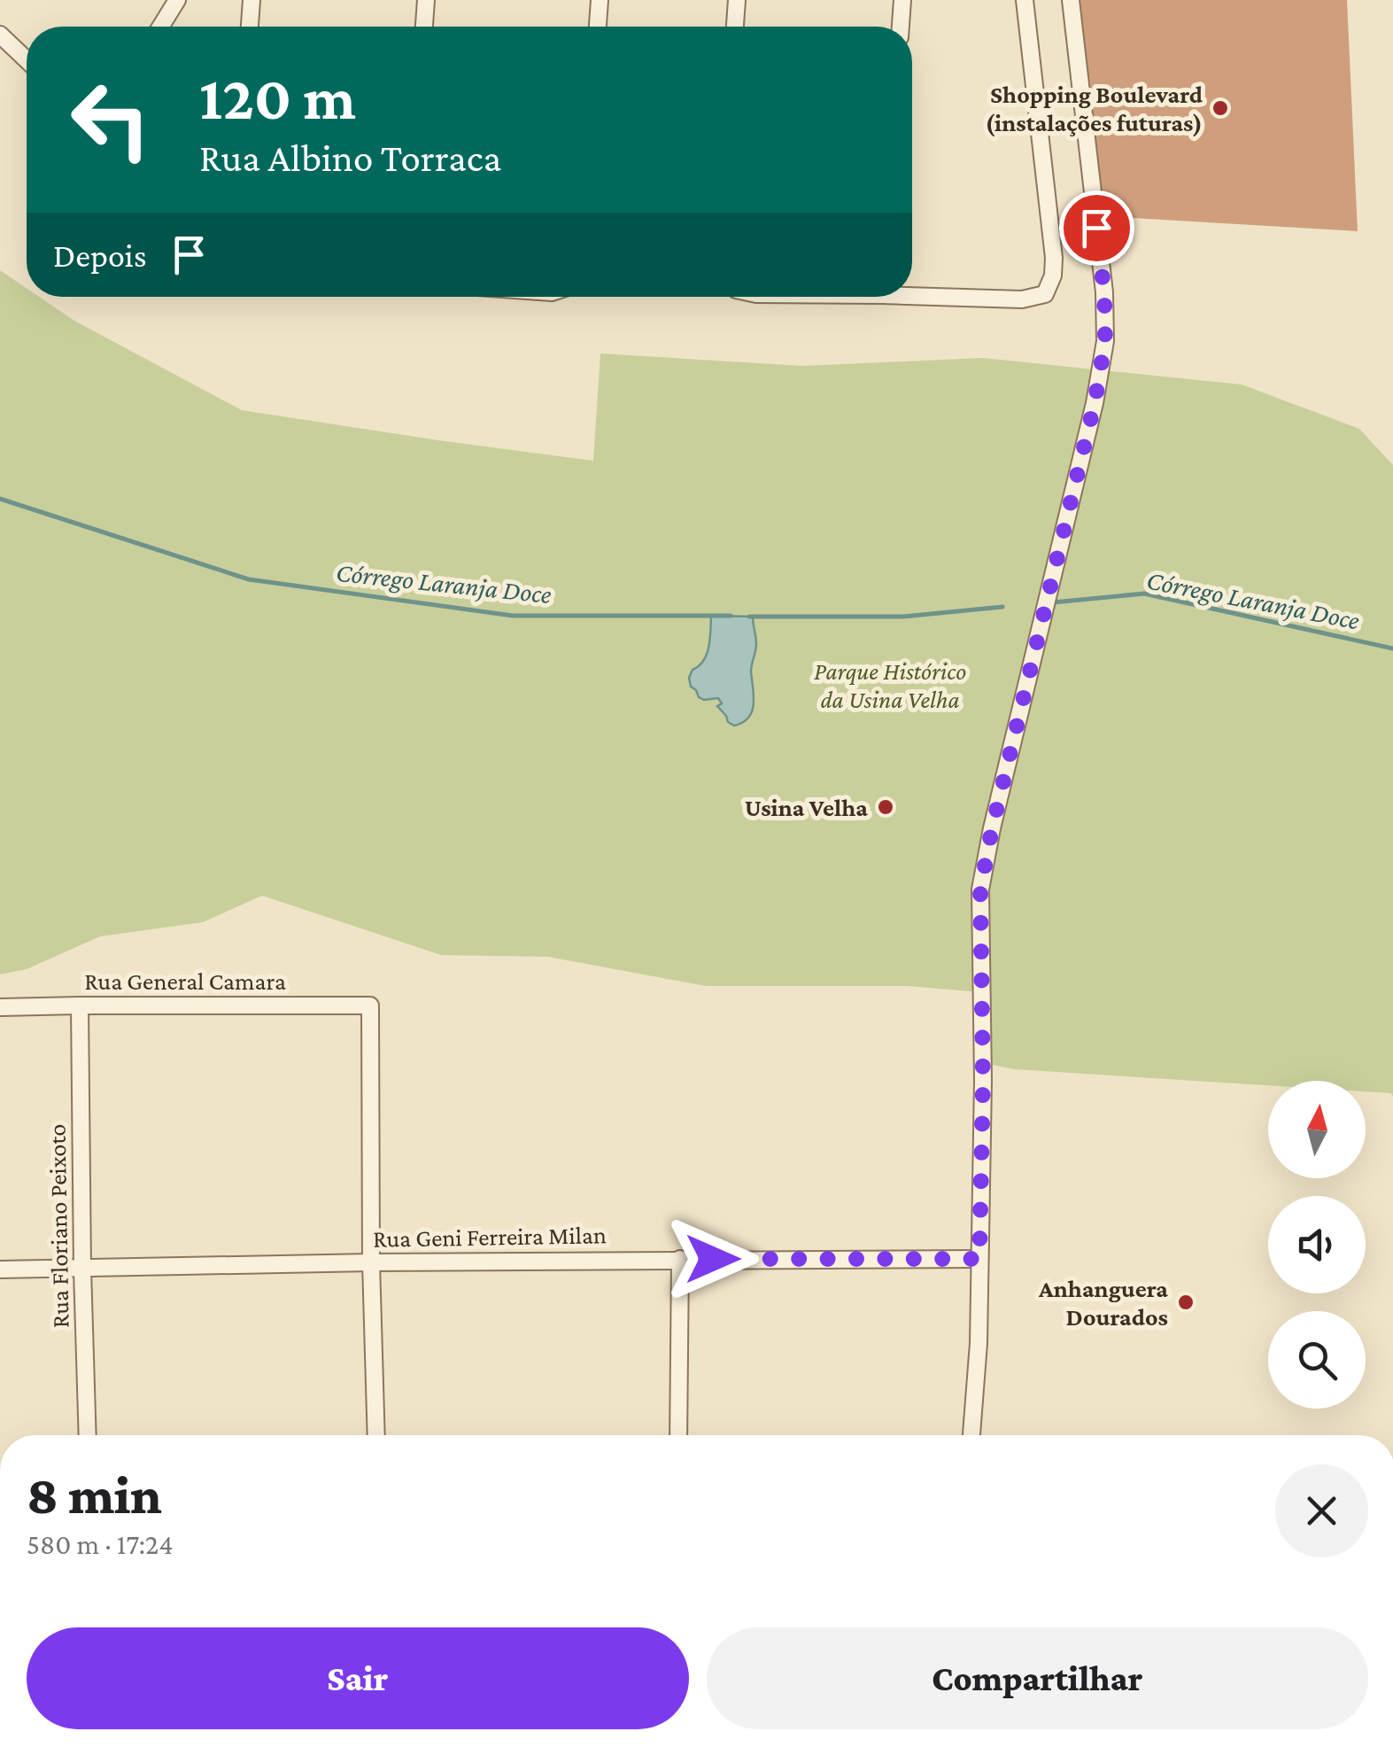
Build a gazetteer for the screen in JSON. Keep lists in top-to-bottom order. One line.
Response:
{"streets":{"street":["Rua General Camara","Rua Floriano Peixoto","Rua Geni Ferreira Milan"]},"crossings":[["Rua General Camara","Rua Floriano Peixoto"],["Rua General Camara","Rua Geni Ferreira Milan"],["Rua Floriano Peixoto","Rua Geni Ferreira Milan"]],"water":["Córrego Laranja Doce"],"parks":["Parque Histórico da Usina Velha"],"places":["Shopping Boulevard (instalações futuras)","Usina Velha","Anhanguera Dourados"],"north":"top","page":{"turn":["120 m","Rua Albino Torraca"],"then":"Depois","heading":["8 min","580 m · 17:24"],"buttons":["Sair","Compartilhar"]}}
